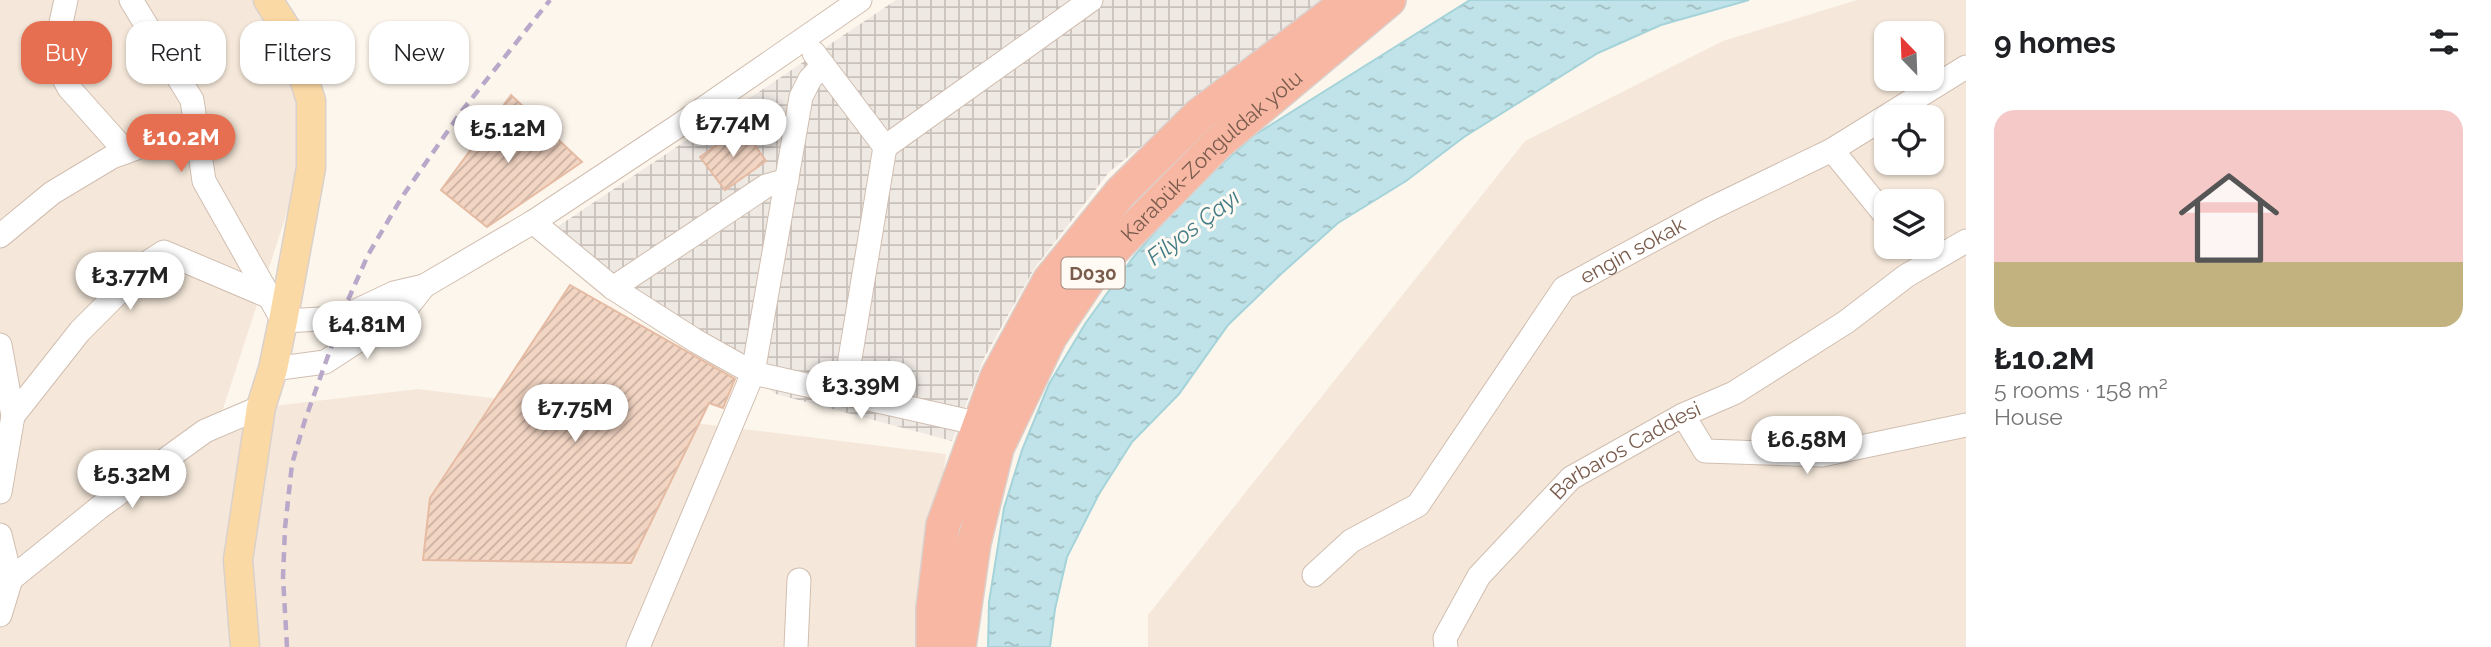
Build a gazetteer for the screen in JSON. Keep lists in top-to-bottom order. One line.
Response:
{"streets":{"highway":["Karabük-Zonguldak yolu","D030"],"street":["engin sokak","Barbaros Caddesi"]},"water":["Filyos Çayı"],"north":"top left","page":{"heading":"9 homes","chip":["Buy","Rent","Filters","New"],"list":[{"name":"₺10.2M","note":"5 rooms · 158 m² · House"}],"price":["₺7.74M","₺5.12M","₺10.2M","₺3.77M","₺4.81M","₺3.39M","₺7.75M","₺6.58M","₺5.32M"]}}
